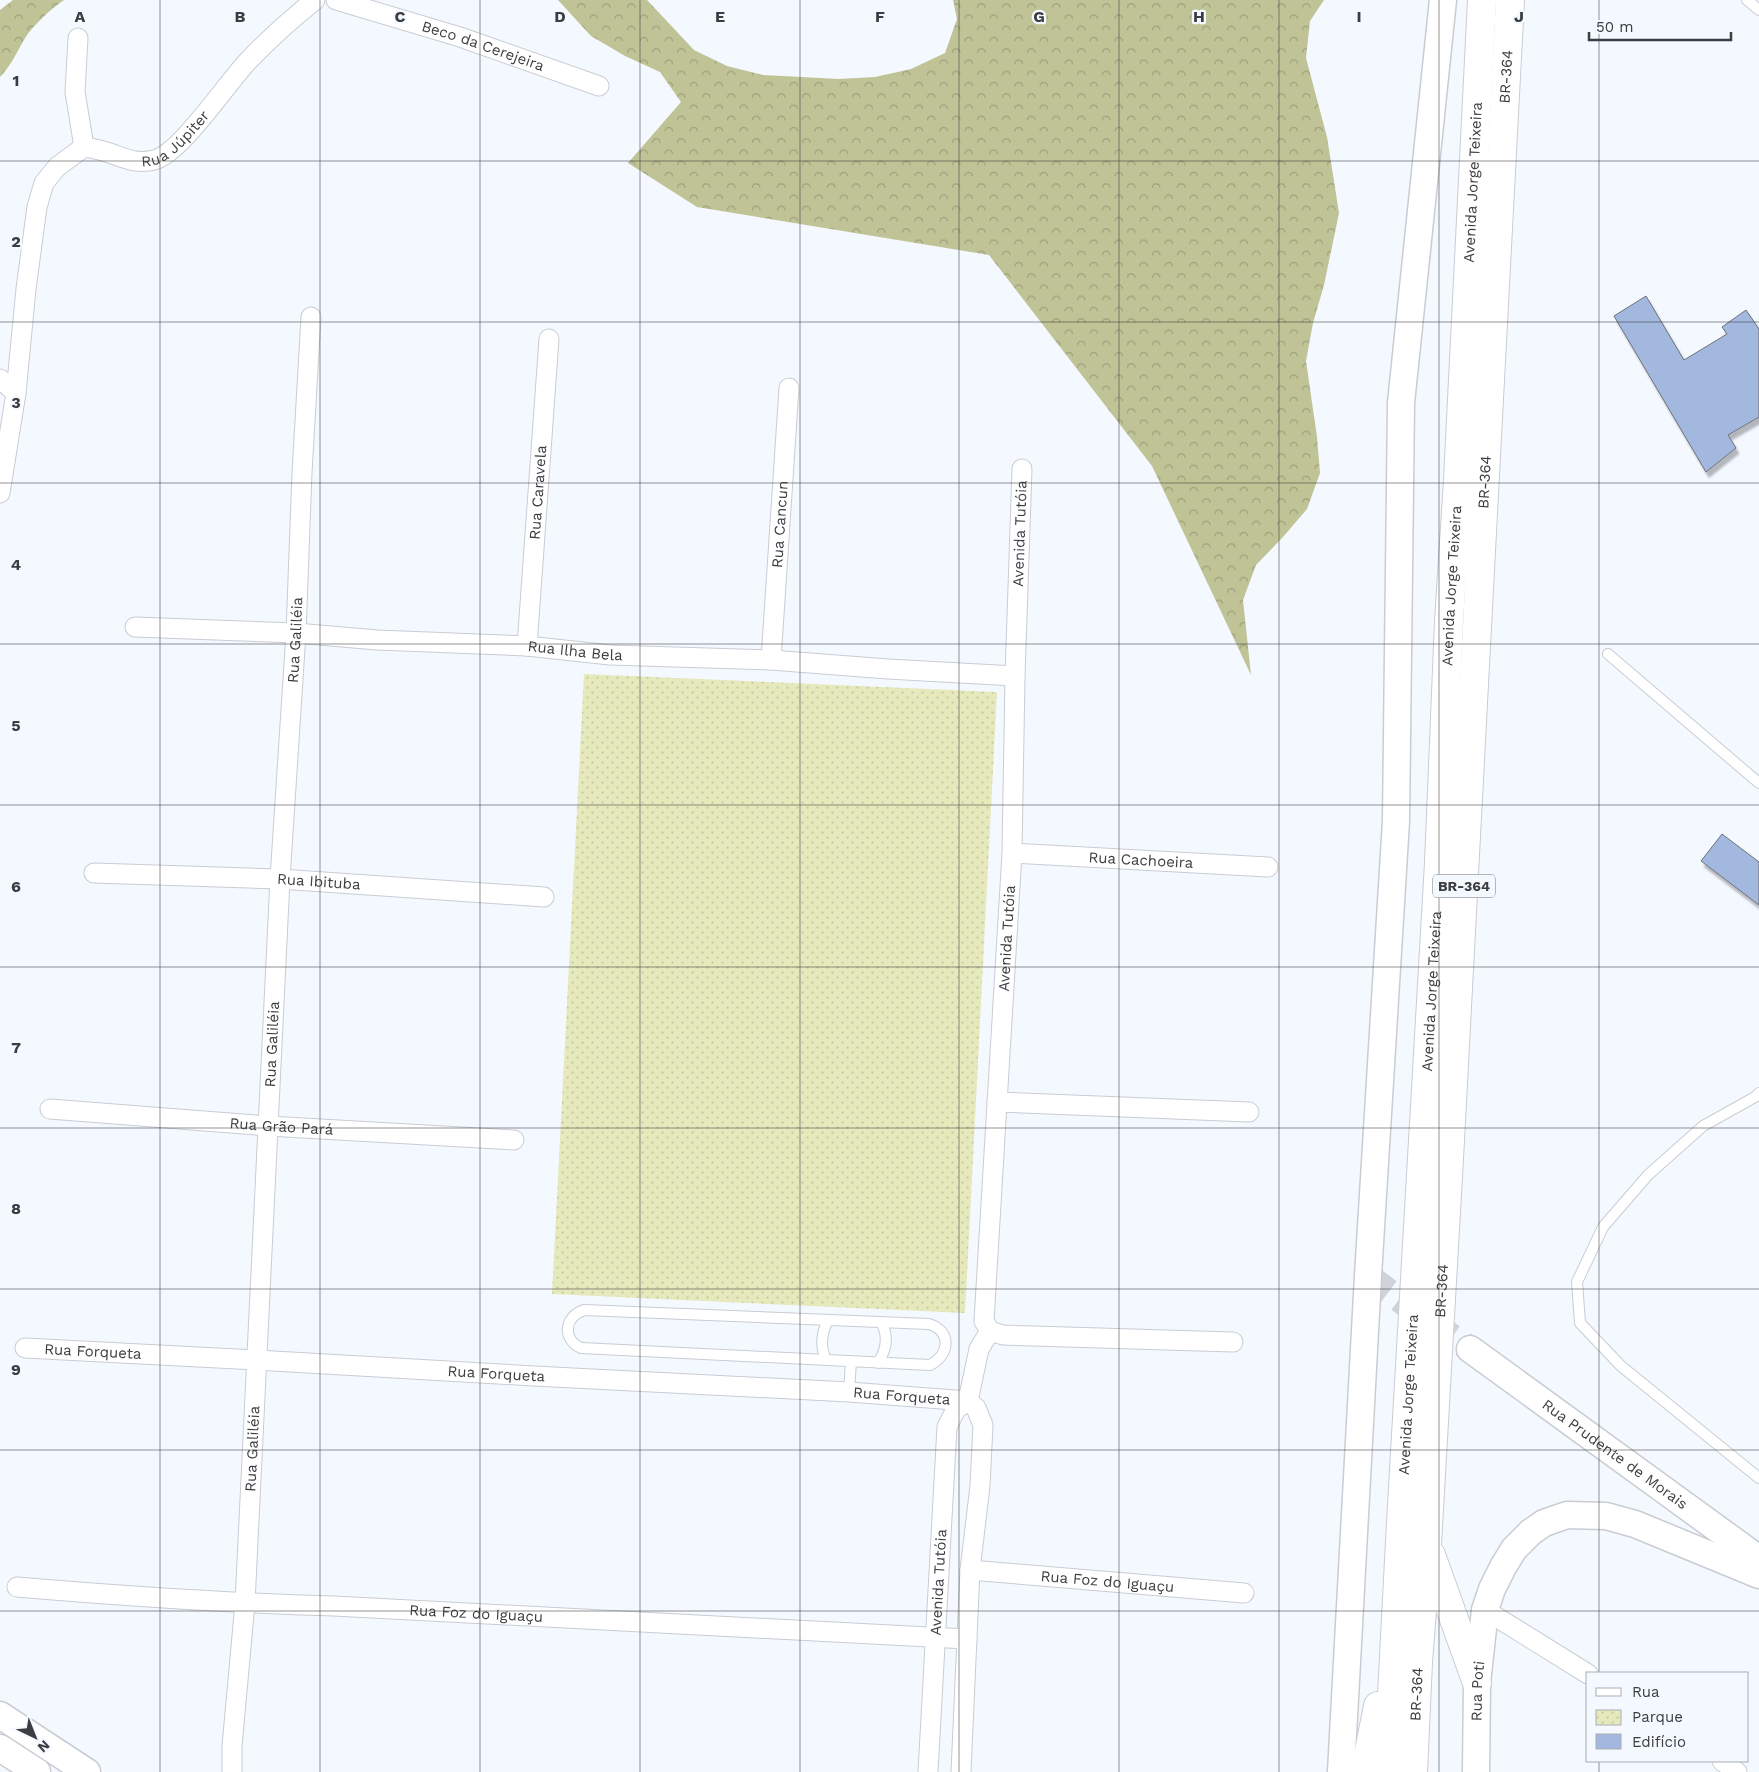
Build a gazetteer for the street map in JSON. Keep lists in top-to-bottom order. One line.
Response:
{"streets":{"highway":["BR-364","Avenida Jorge Teixeira"],"street":["Beco da Cerejeira","Rua Júpiter","Rua Caravela","Rua Cancun","Avenida Tutóia","Rua Galiléia","Rua Ilha Bela","Rua Cachoeira","Rua Ibituba","Rua Grão Pará","Rua Forqueta","Rua Prudente de Morais","Rua Foz do Iguaçu","Rua Poti"]},"crossings":[["Rua Caravela","Rua Ilha Bela"],["Rua Cancun","Rua Ilha Bela"],["Avenida Tutóia","Rua Ilha Bela"],["Avenida Tutóia","Rua Cachoeira"],["Avenida Tutóia","Rua Forqueta"],["Avenida Tutóia","Rua Foz do Iguaçu"],["Rua Galiléia","Rua Ilha Bela"],["Rua Galiléia","Rua Ibituba"],["Rua Galiléia","Rua Grão Pará"],["Rua Galiléia","Rua Forqueta"],["Rua Galiléia","Rua Foz do Iguaçu"]],"legend":["Rua","Parque","Edifício"],"scale_bar":"50 m","north":"bottom right","grid":{"columns":["A","B","C","D","E","F","G","H","I","J"],"rows":["1","2","3","4","5","6","7","8","9"]}}
